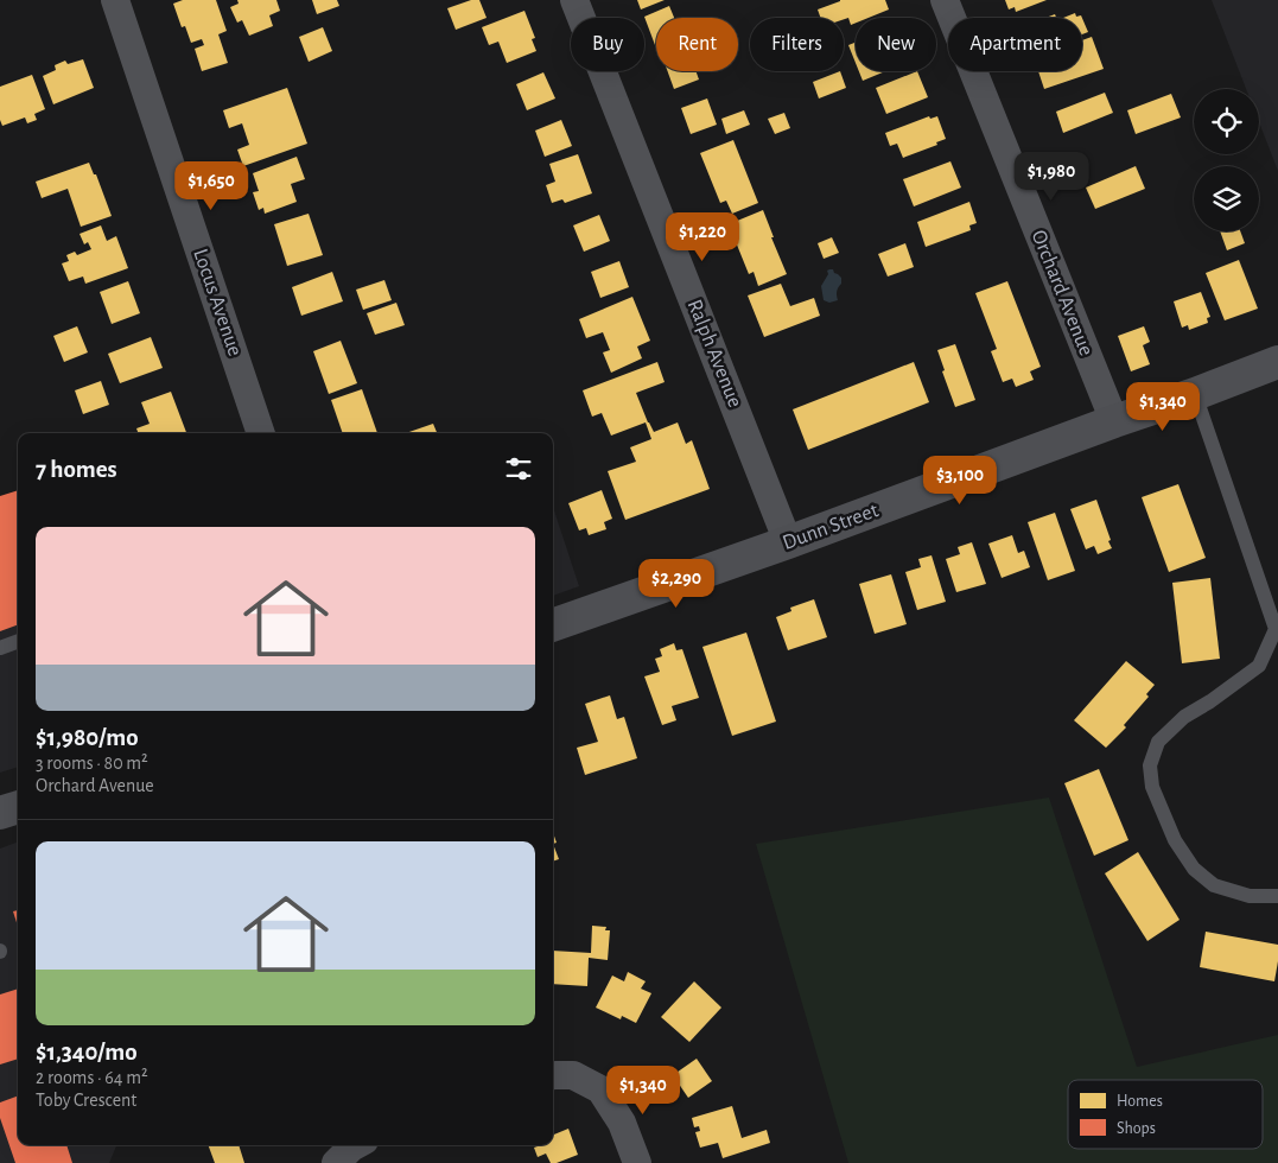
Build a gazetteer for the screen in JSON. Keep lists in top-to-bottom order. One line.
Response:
{"streets":{"street":["Orchard Avenue","Locus Avenue","Ralph Avenue","Dunn Street"]},"crossings":[["Orchard Avenue","Dunn Street"],["Ralph Avenue","Dunn Street"]],"legend":["Homes","Shops"],"page":{"chip":["Buy","Rent","Filters","New","Apartment"],"price":["$1,980","$1,650","$1,220","$1,340","$3,100","$2,290","$1,340"],"heading":"7 homes","list":[{"name":"$1,980/mo","note":"3 rooms · 80 m² · Orchard Avenue"},{"name":"$1,340/mo","note":"2 rooms · 64 m² · Toby Crescent"}]}}
